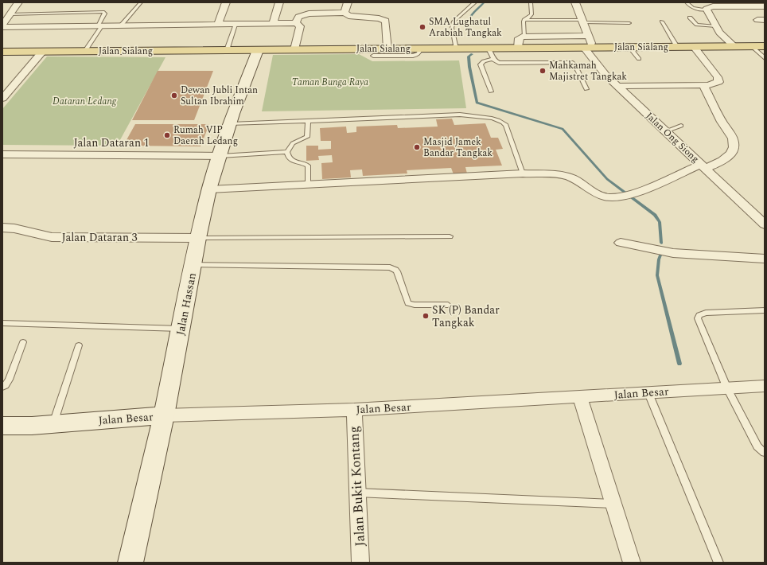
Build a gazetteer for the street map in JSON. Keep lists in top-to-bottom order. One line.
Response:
{"streets":{"main road":["Jalan Sialang"],"street":["Jalan Ong Siong","Jalan Dataran 1","Jalan Dataran 3","Jalan Hassan","Jalan Besar","Jalan Bukit Kontang"]},"crossings":[["Jalan Sialang","Jalan Ong Siong"],["Jalan Sialang","Jalan Hassan"],["Jalan Dataran 1","Jalan Hassan"],["Jalan Dataran 3","Jalan Hassan"],["Jalan Hassan","Jalan Besar"],["Jalan Besar","Jalan Bukit Kontang"]],"parks":["Taman Bunga Raya","Dataran Ledang"],"places":["SMA Lughatul Arabiah Tangkak","Mahkamah Majistret Tangkak","Dewan Jubli Intan Sultan Ibrahim","Rumah VIP Daerah Ledang","Masjid Jamek Bandar Tangkak","SK (P) Bandar Tangkak"]}
